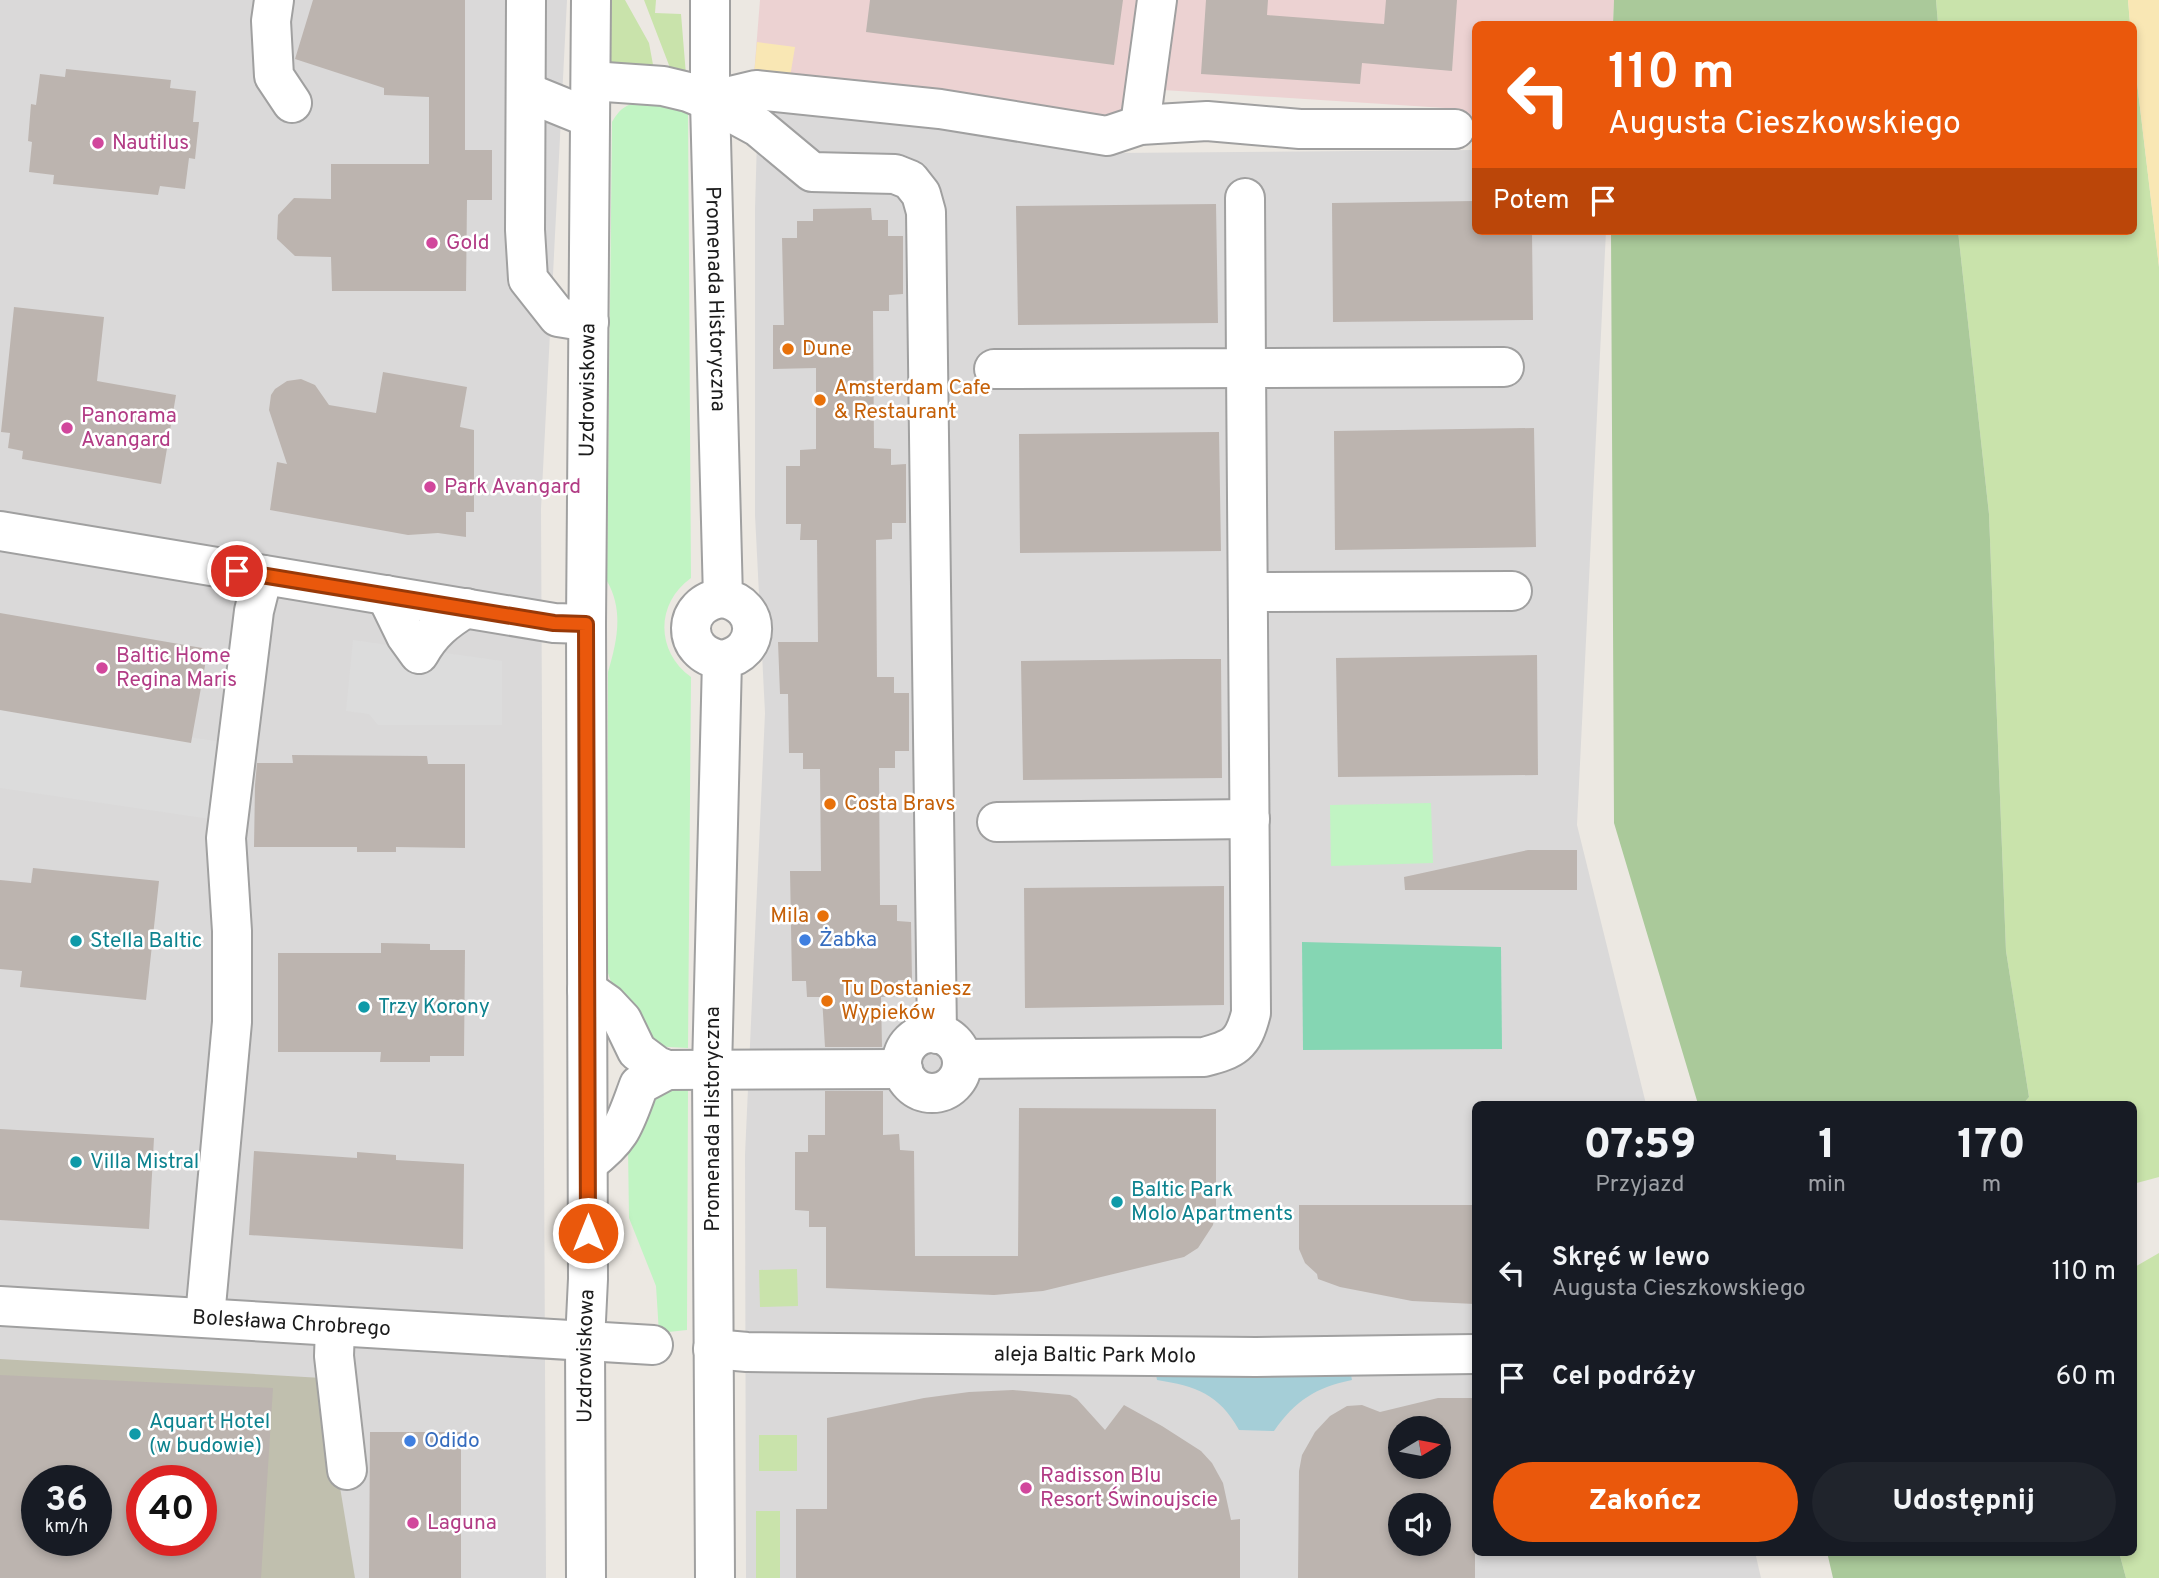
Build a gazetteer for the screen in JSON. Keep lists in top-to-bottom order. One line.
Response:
{"streets":{"street":["Promenada Historyczna","Uzdrowiskowa","Bolesława Chrobrego","aleja Baltic Park Molo"]},"crossings":[["Promenada Historyczna","aleja Baltic Park Molo"],["Uzdrowiskowa","Bolesława Chrobrego"]],"places":["Nautilus","Gold","Dune","Amsterdam Cafe & Restaurant","Panorama Avangard","Park Avangard","Baltic Home Regina Maris","Costa Bravs","Mila","Żabka","Stella Baltic","Tu Dostaniesz Wypieków","Trzy Korony","Villa Mistral","Baltic Park Molo Apartments","Aquart Hotel (w budowie)","Odido","Radisson Blu Resort Świnoujscie","Laguna"],"north":"right","page":{"turn":["110 m","Augusta Cieszkowskiego"],"then":"Potem","eta":["07:59","Przyjazd","1","min","170","m"],"list":[{"name":"Skręć w lewo","note":"Augusta Cieszkowskiego","value":"110 m"},{"name":"Cel podróży","value":"60 m"}],"buttons":["Zakończ","Udostępnij"],"speed":"36 km/h","limit":"40"}}
